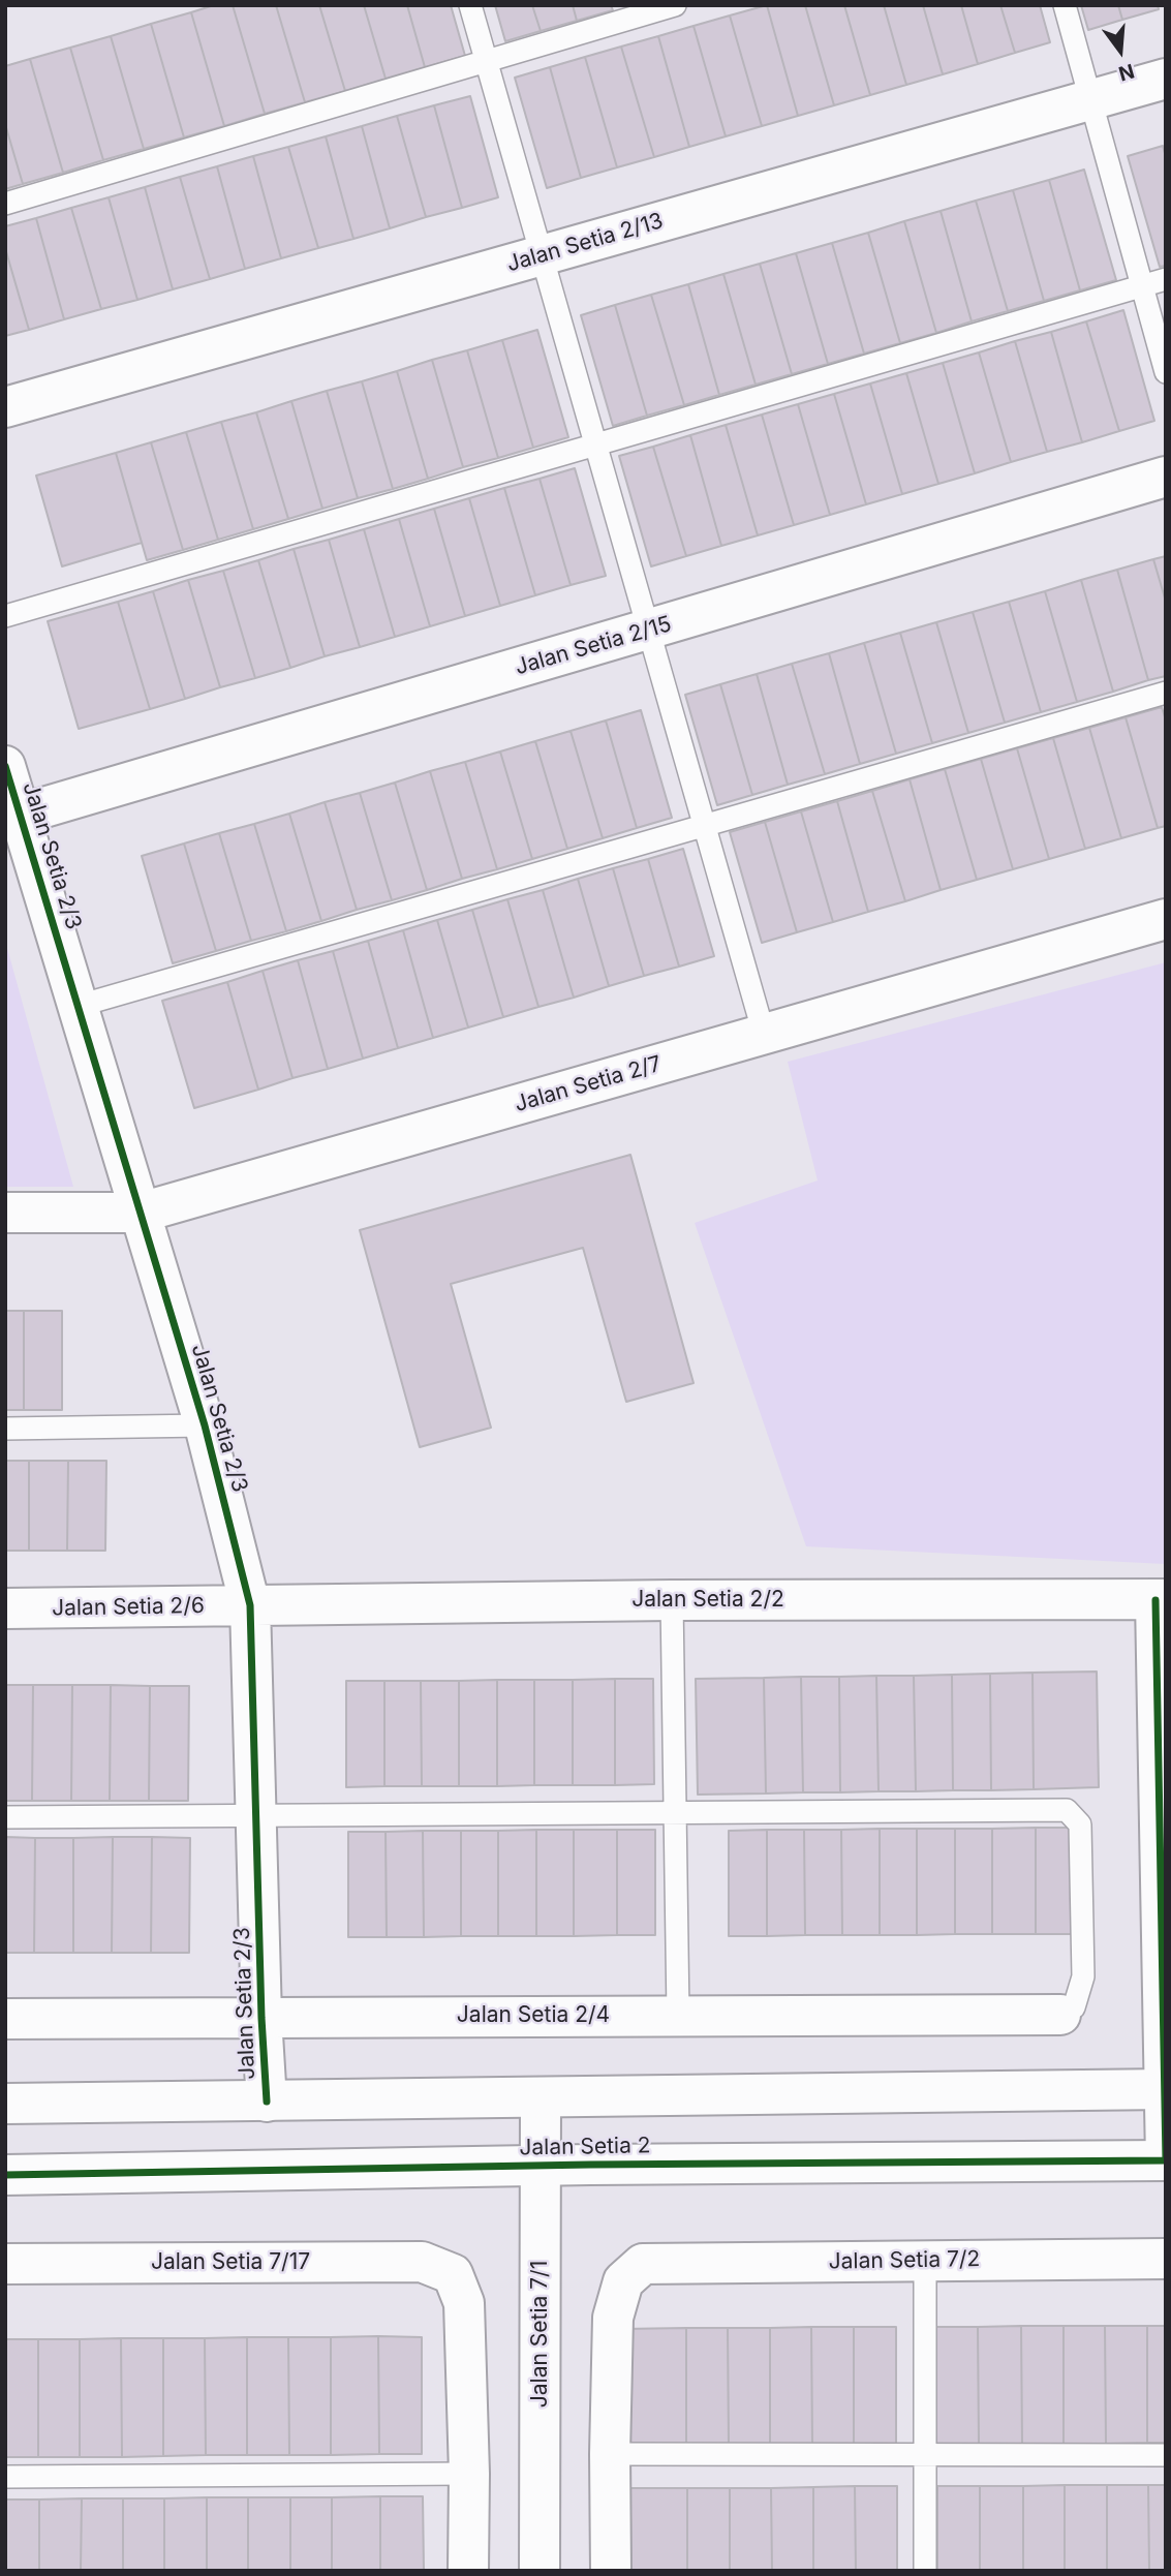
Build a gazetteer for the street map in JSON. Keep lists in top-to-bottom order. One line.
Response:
{"streets":{"street":["Jalan Setia 2/13","Jalan Setia 2/15","Jalan Setia 2/3","Jalan Setia 2/7","Jalan Setia 2/2","Jalan Setia 2/6","Jalan Setia 2/4","Jalan Setia 2","Jalan Setia 7/2","Jalan Setia 7/17","Jalan Setia 7/1"]},"crossings":[["Jalan Setia 2/15","Jalan Setia 2/3"],["Jalan Setia 2/3","Jalan Setia 2/7"],["Jalan Setia 2/3","Jalan Setia 2/2"],["Jalan Setia 2/3","Jalan Setia 2/6"],["Jalan Setia 2/3","Jalan Setia 2/4"],["Jalan Setia 2/2","Jalan Setia 2/6"],["Jalan Setia 2","Jalan Setia 7/1"]],"north":"bottom"}
